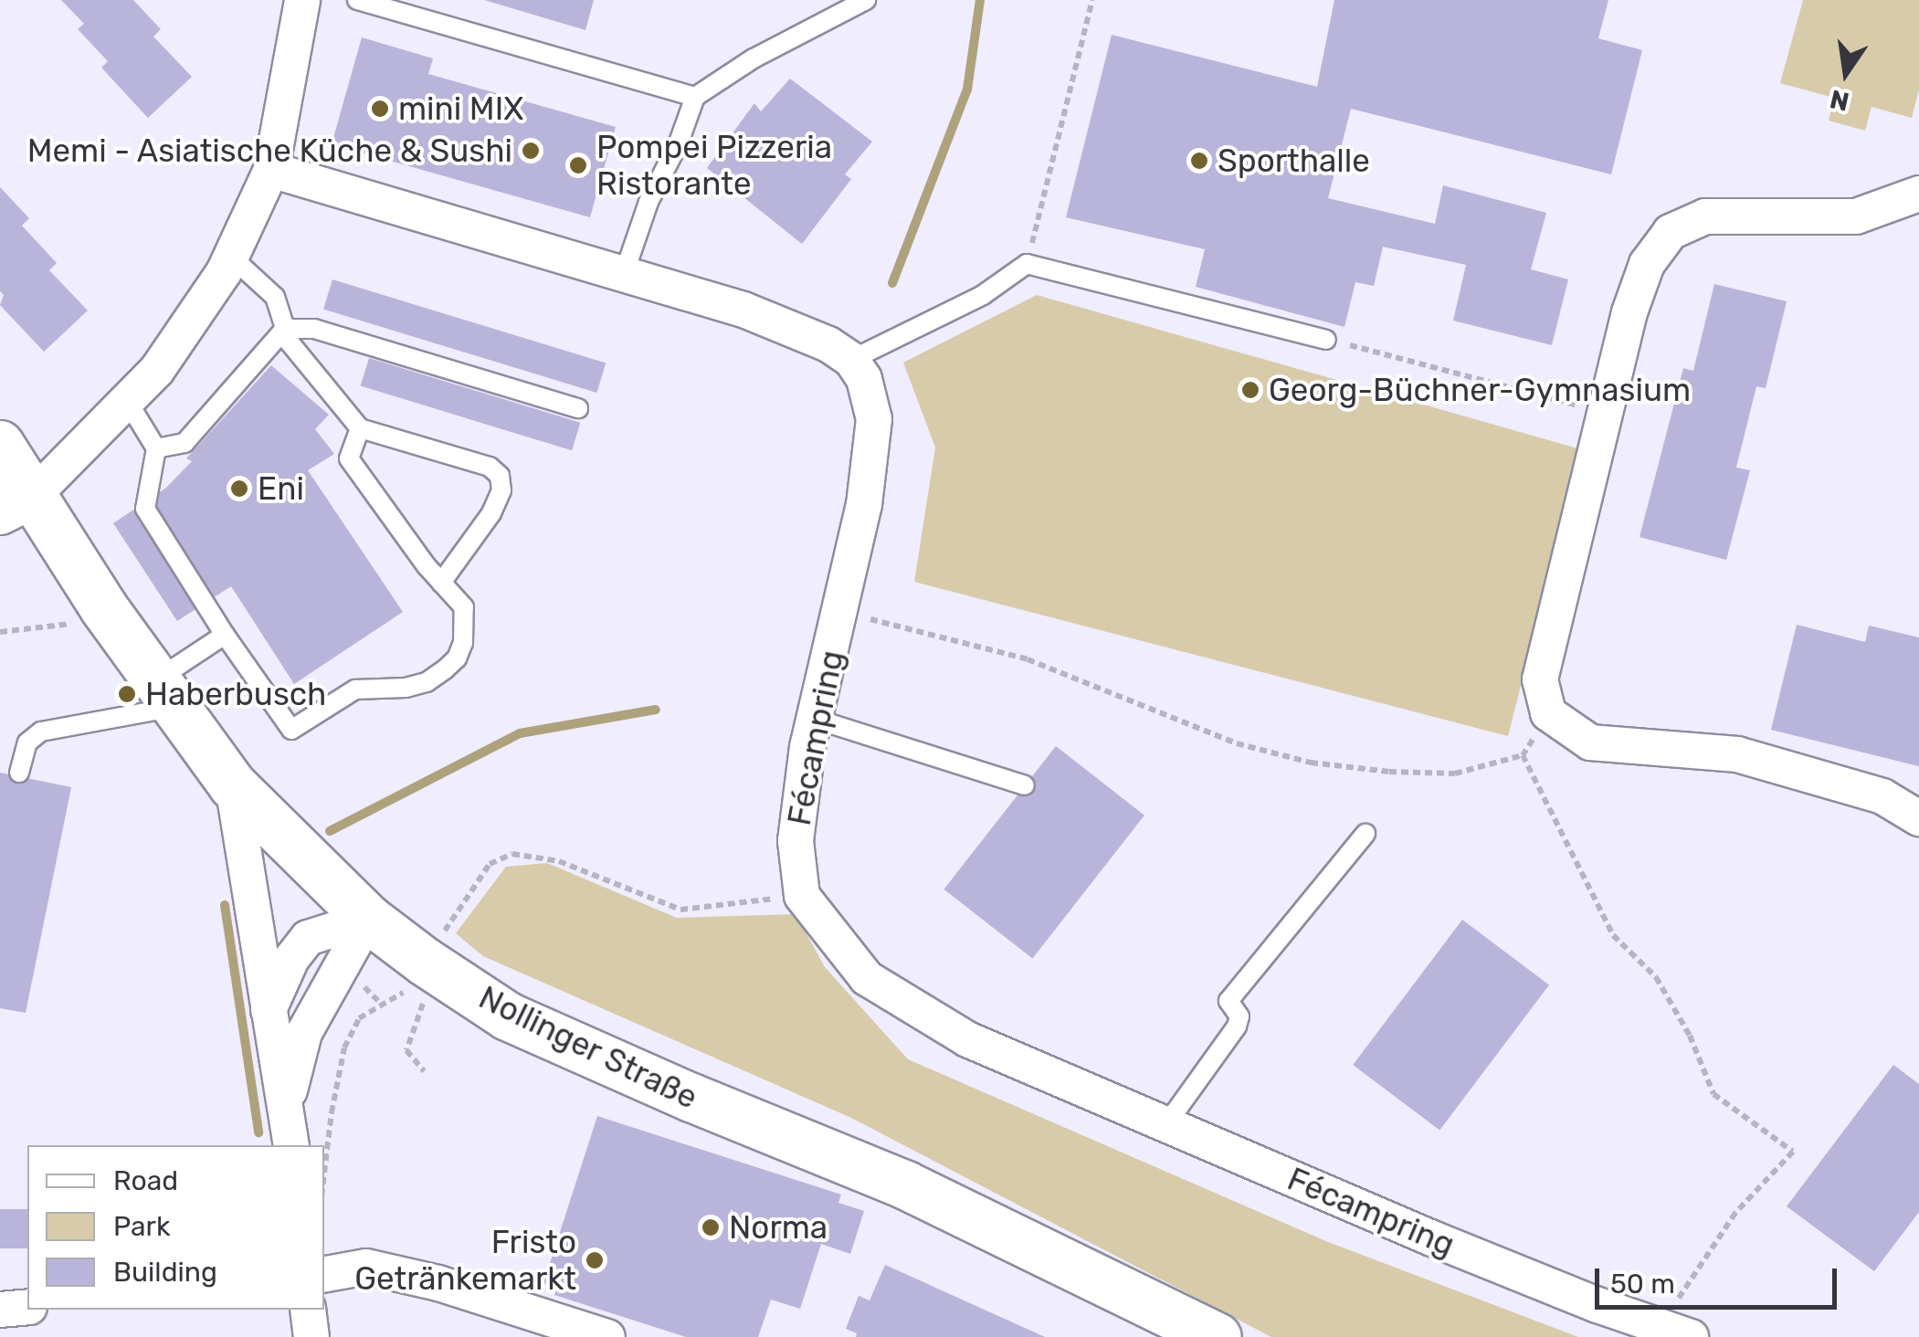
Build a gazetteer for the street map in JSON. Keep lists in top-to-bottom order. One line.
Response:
{"streets":{"main road":["Nollinger Straße"],"street":["Fécampring"]},"places":["mini MIX","Memi - Asiatische Küche & Sushi","Sporthalle","Pompei Pizzeria Ristorante","Georg-Büchner-Gymnasium","Eni","Haberbusch","Norma","Fristo Getränkemarkt"],"legend":["Road","Park","Building"],"scale_bar":"50 m","north":"bottom"}
